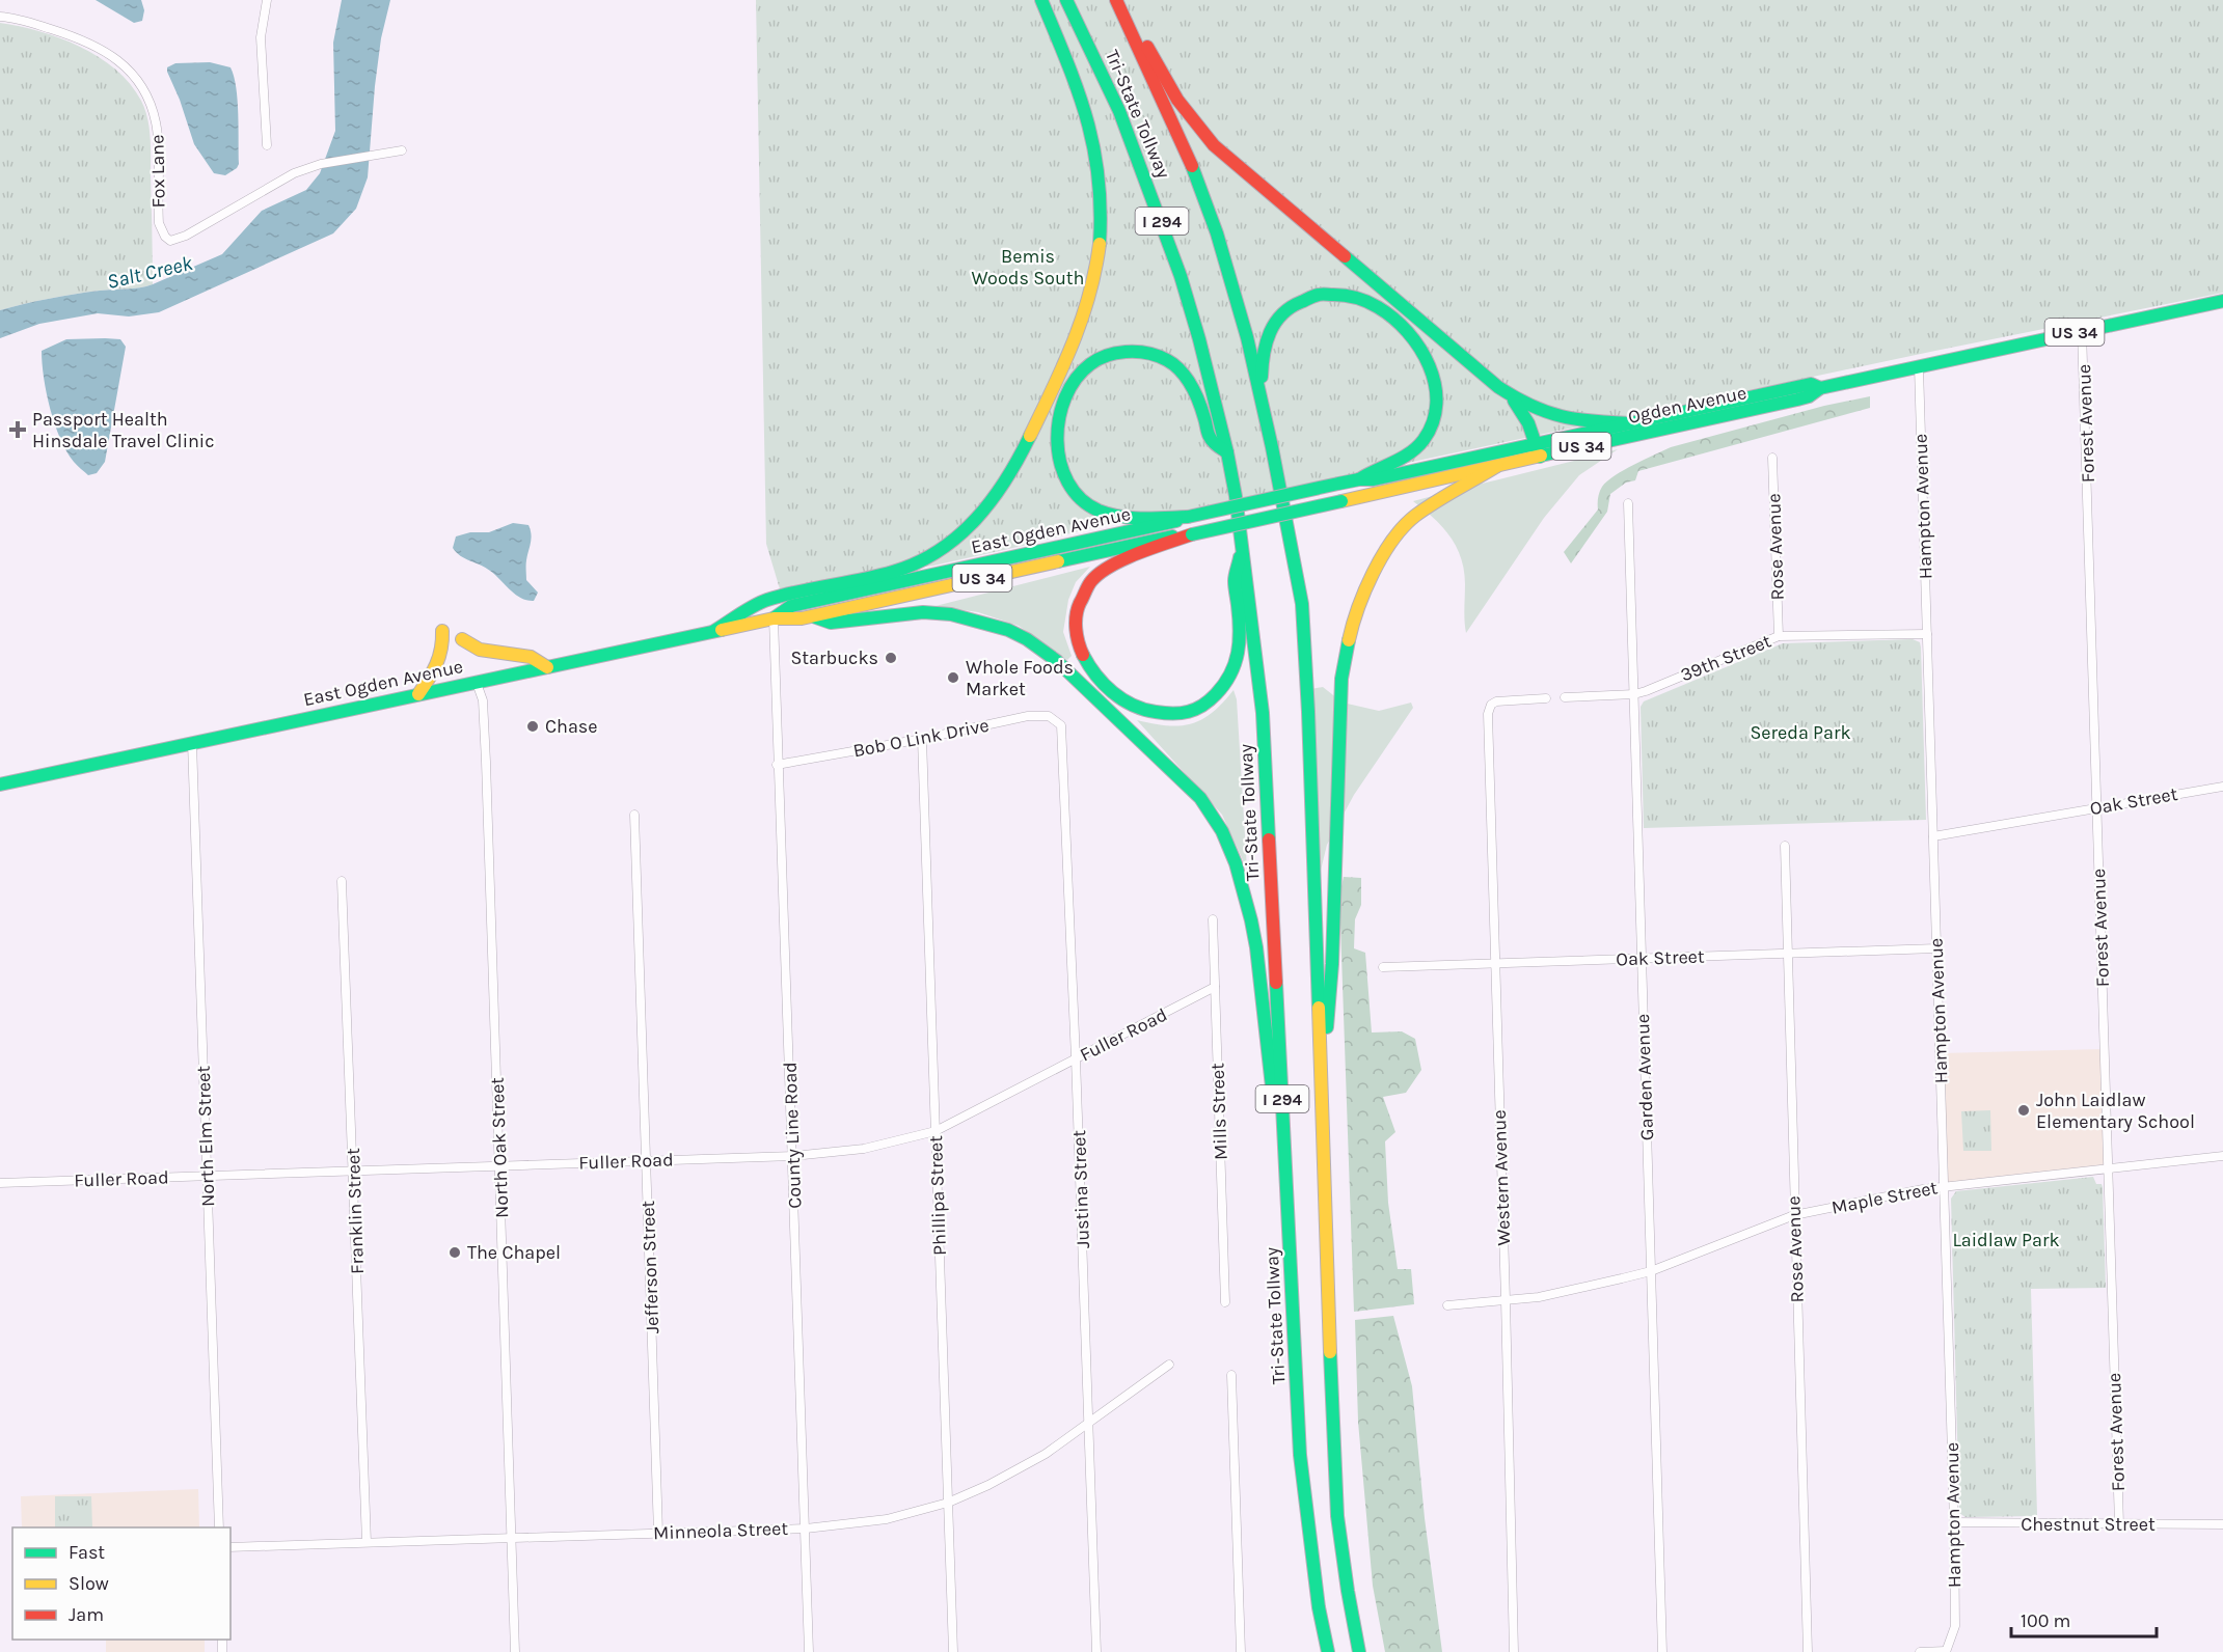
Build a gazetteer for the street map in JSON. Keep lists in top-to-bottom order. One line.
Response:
{"streets":{"main road":["Tri-State Tollway","I 294","US 34","Ogden Avenue","East Ogden Avenue"],"street":["Fox Lane","Forest Avenue","Hampton Avenue","Rose Avenue","39th Street","Bob O Link Drive","Oak Street","Fuller Road","Garden Avenue","Mills Street","County Line Road","North Elm Street","North Oak Street","Western Avenue","Justina Street","Phillipa Street","Maple Street","Franklin Street","Jefferson Street","Chestnut Street","Minneola Street"]},"crossings":[["Ogden Avenue","Forest Avenue"],["Ogden Avenue","Hampton Avenue"],["Ogden Avenue","East Ogden Avenue"],["Forest Avenue","Oak Street"],["Forest Avenue","Maple Street"],["Forest Avenue","Chestnut Street"],["Hampton Avenue","39th Street"],["Hampton Avenue","Oak Street"],["Hampton Avenue","Maple Street"],["Hampton Avenue","Chestnut Street"],["East Ogden Avenue","County Line Road"],["East Ogden Avenue","North Elm Street"],["East Ogden Avenue","North Oak Street"],["Rose Avenue","39th Street"],["Rose Avenue","Oak Street"],["Rose Avenue","Maple Street"],["39th Street","Garden Avenue"],["Bob O Link Drive","County Line Road"],["Bob O Link Drive","Justina Street"],["Bob O Link Drive","Phillipa Street"],["Oak Street","Garden Avenue"],["Oak Street","Western Avenue"],["Fuller Road","Mills Street"],["Fuller Road","County Line Road"],["Fuller Road","North Elm Street"],["Fuller Road","North Oak Street"],["Fuller Road","Justina Street"],["Fuller Road","Phillipa Street"],["Fuller Road","Franklin Street"],["Fuller Road","Jefferson Street"],["Garden Avenue","Maple Street"],["County Line Road","Minneola Street"],["North Oak Street","Minneola Street"],["Western Avenue","Maple Street"],["Justina Street","Minneola Street"],["Phillipa Street","Minneola Street"],["Franklin Street","Minneola Street"],["Jefferson Street","Minneola Street"]],"water":["Salt Creek"],"parks":["Bemis Woods South","Sereda Park","Laidlaw Park"],"places":{"health":["Passport Health Hinsdale Travel Clinic"],"other":["Starbucks","Whole Foods Market","Chase","John Laidlaw Elementary School","The Chapel"]},"legend":["Fast","Slow","Jam"],"scale_bar":"100 m"}
